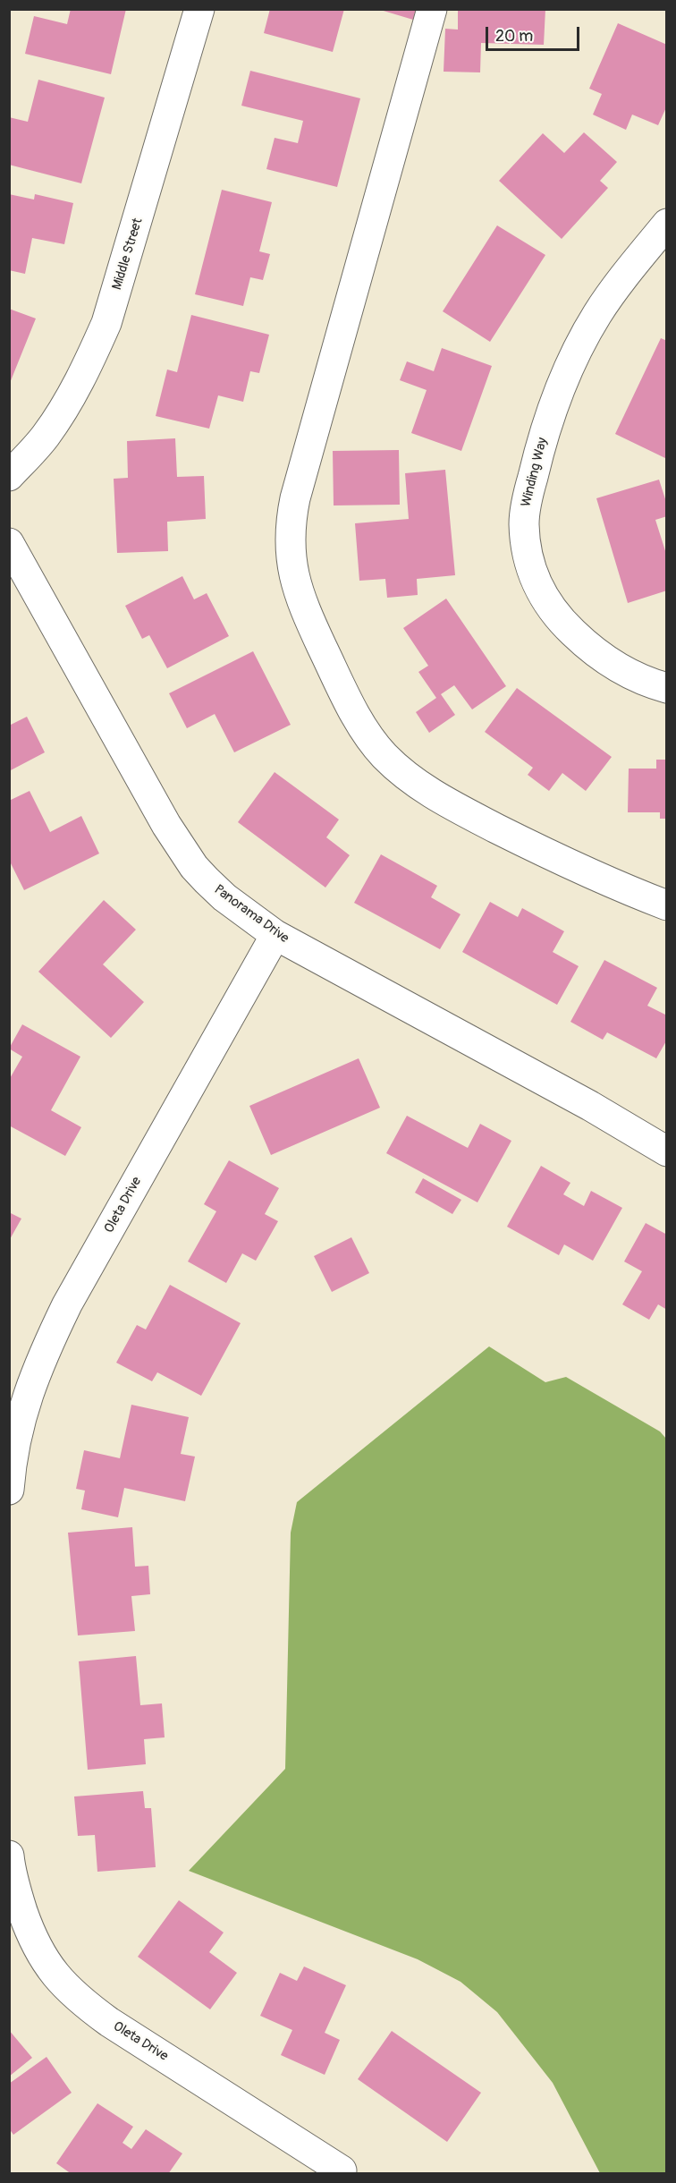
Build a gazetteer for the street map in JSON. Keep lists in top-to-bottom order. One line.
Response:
{"streets":{"street":["Middle Street","Winding Way","Panorama Drive","Oleta Drive"]},"crossings":[["Panorama Drive","Oleta Drive"]],"scale_bar":"20 m"}
